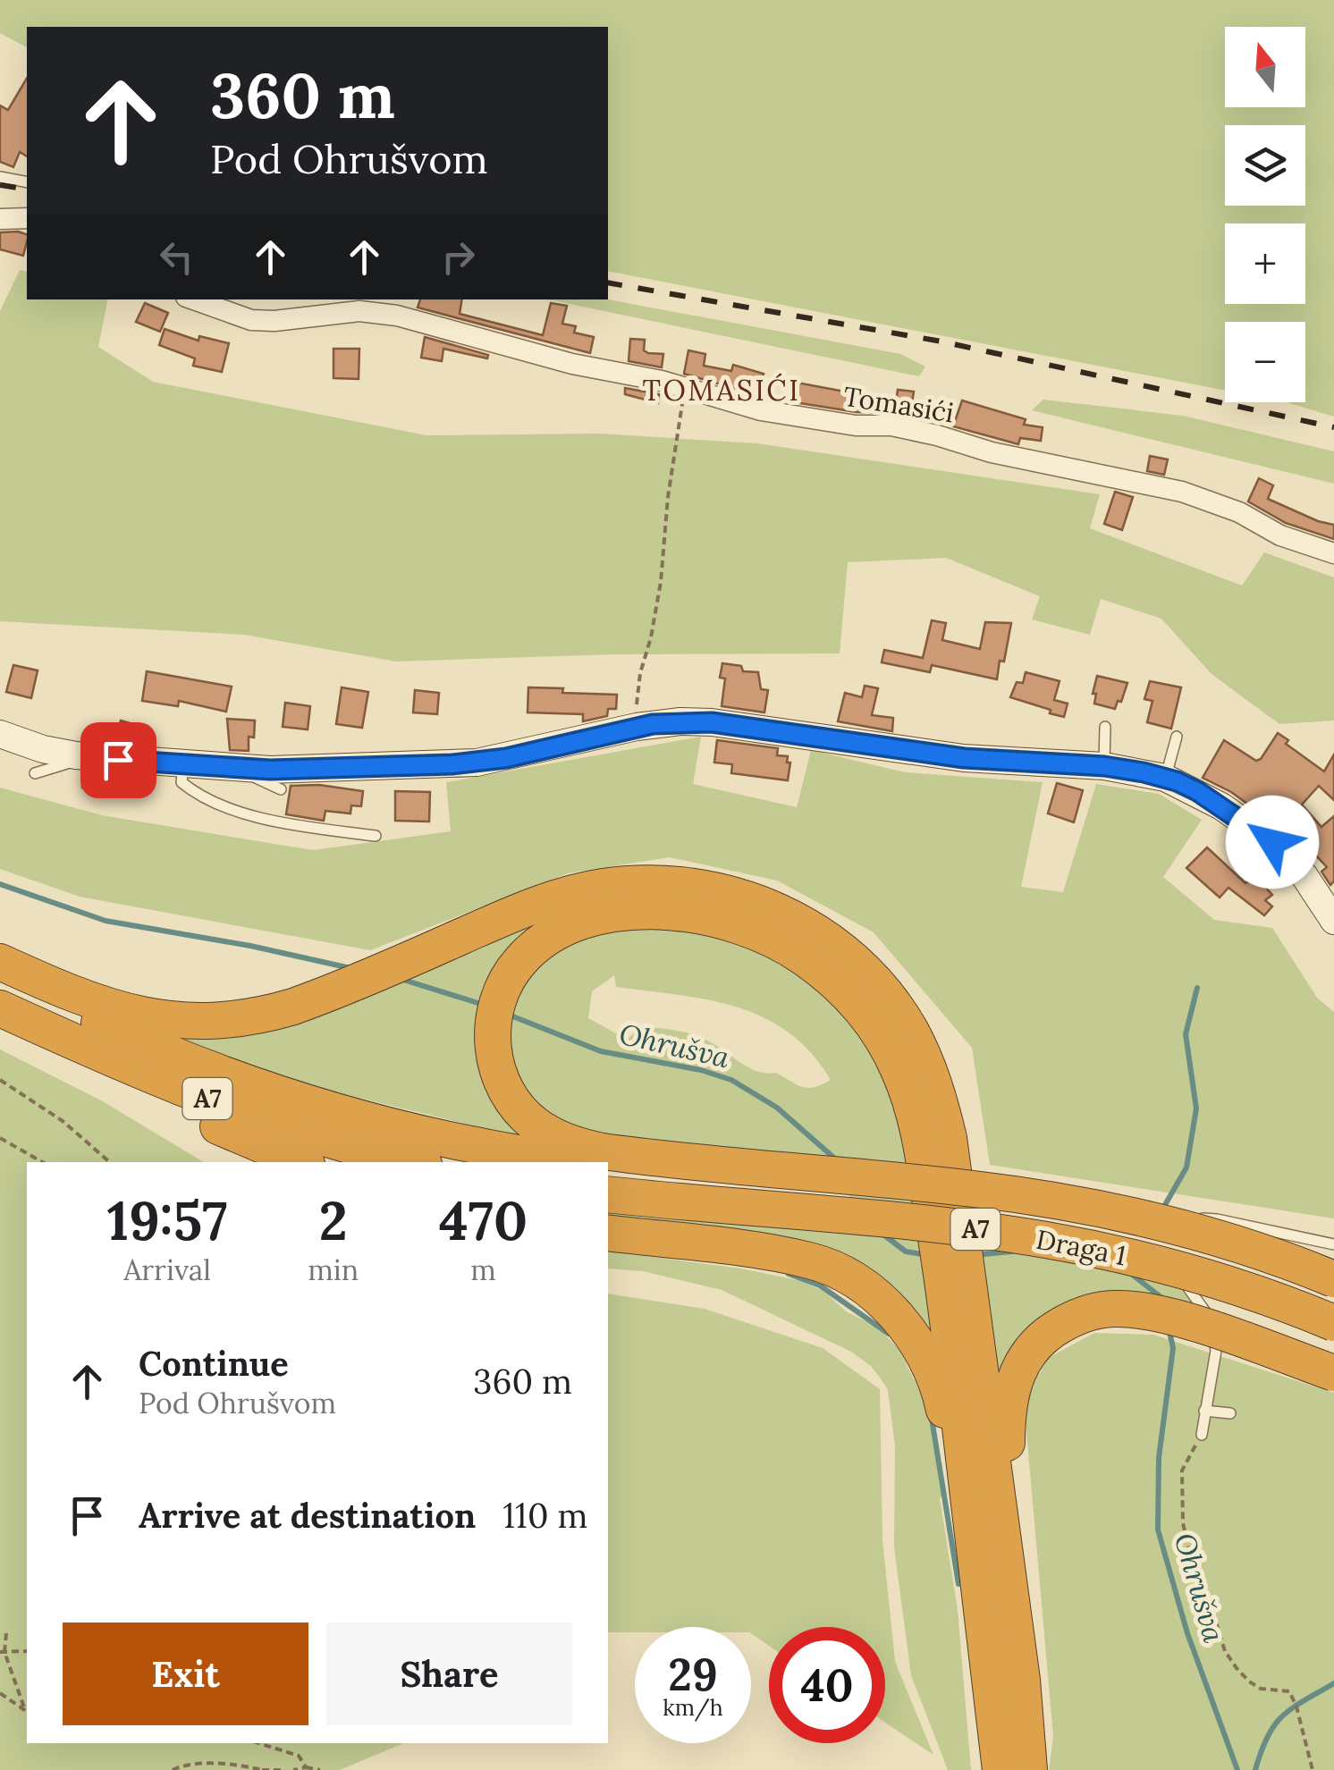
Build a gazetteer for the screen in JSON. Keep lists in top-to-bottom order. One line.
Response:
{"streets":{"highway":["A7","Draga 1"],"street":["Tomasići"]},"crossings":[["A7","Draga 1"]],"districts":["TOMASIĆI"],"water":["Ohrušva"],"north":"top","page":{"map_buttons":["+","−"],"turn":["360 m","Pod Ohrušvom"],"eta":["19:57","Arrival","2","min","470","m"],"list":[{"name":"Continue","note":"Pod Ohrušvom","value":"360 m"},{"name":"Arrive at destination","value":"110 m"}],"buttons":["Exit","Share"],"speed":"29 km/h","limit":"40"}}
